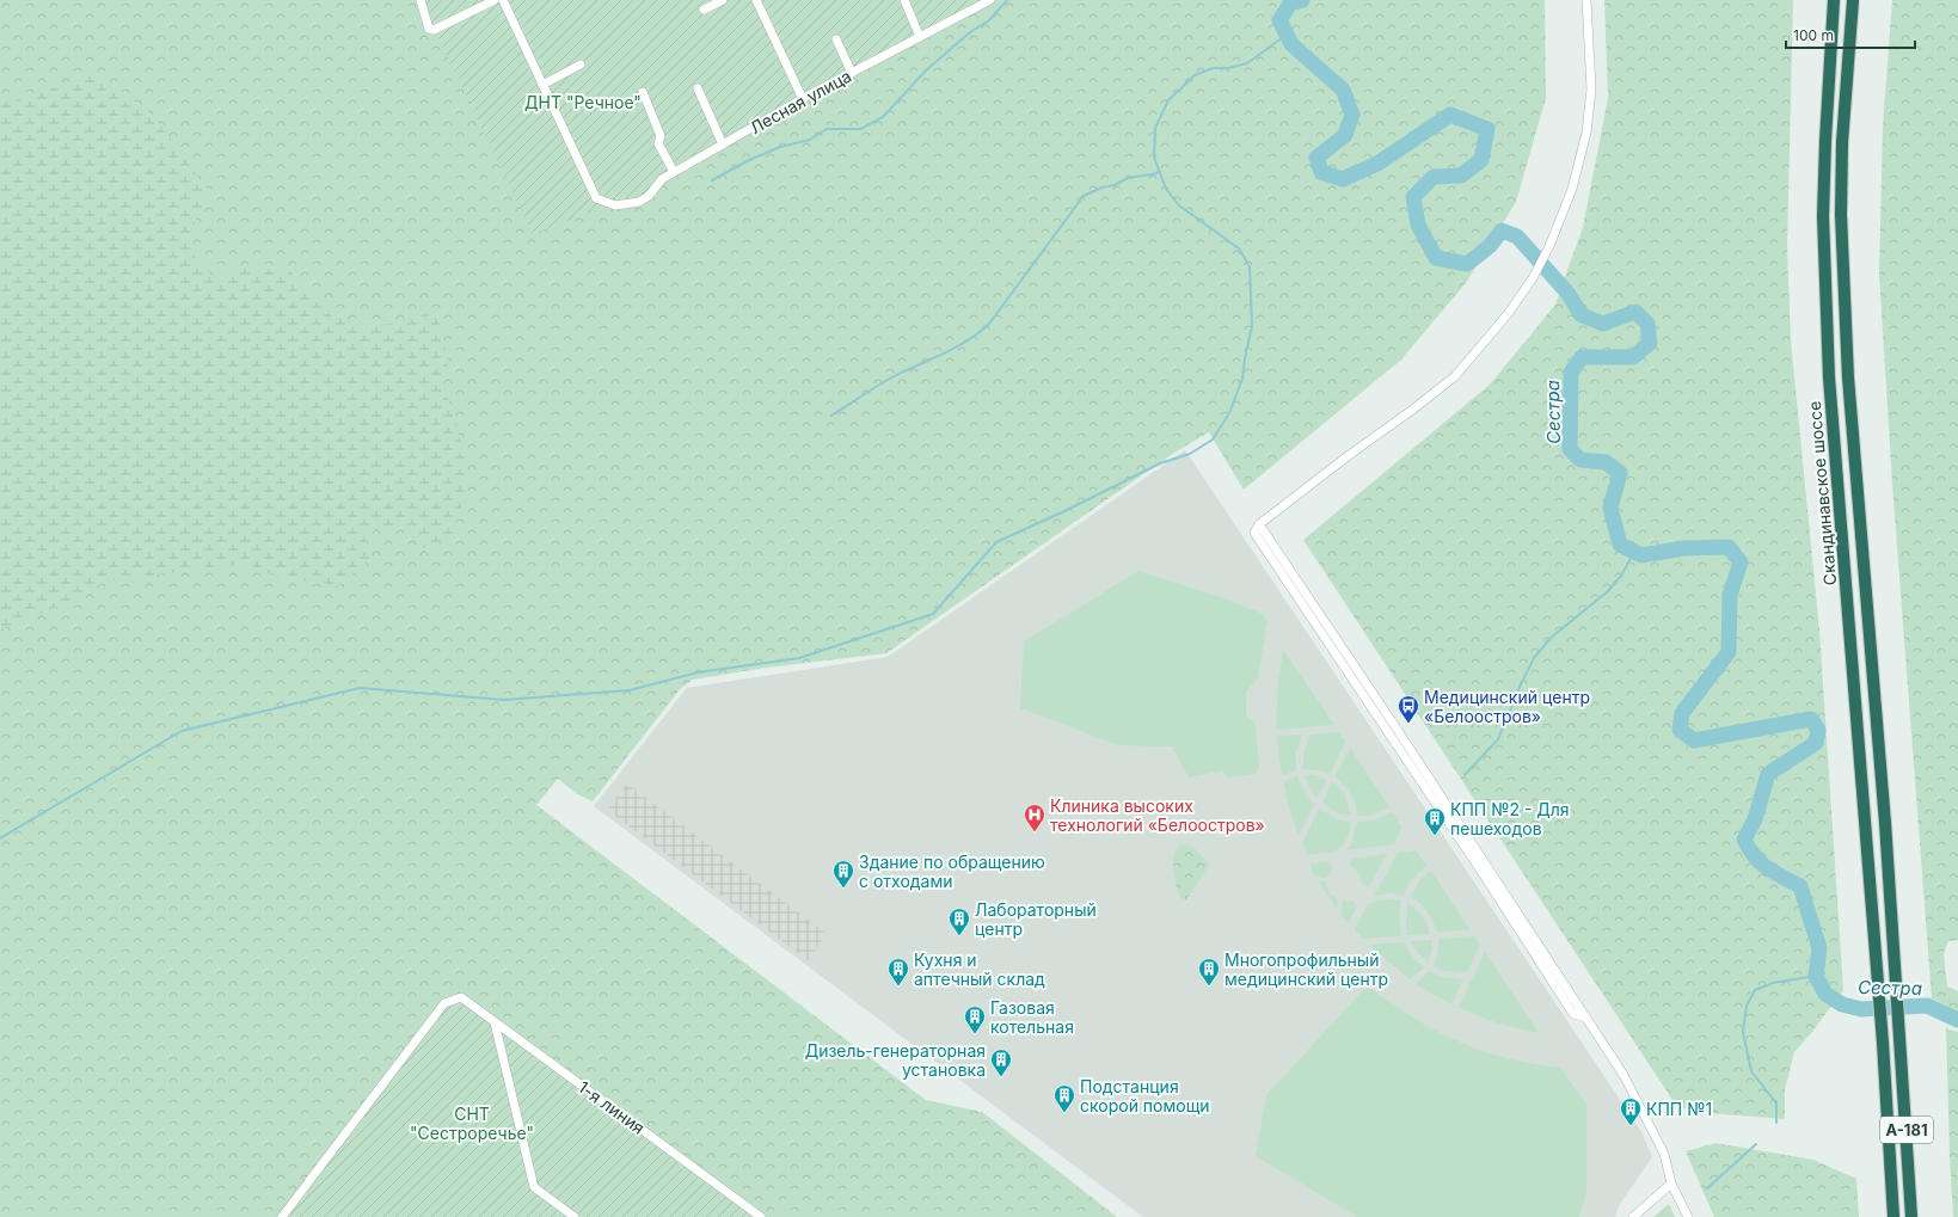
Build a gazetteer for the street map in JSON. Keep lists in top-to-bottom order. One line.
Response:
{"streets":{"highway":["Скандинавское шоссе","А-181"],"street":["Лесная улица","1-я линия"]},"water":["Сестра"],"parks":["ДНТ \"Речное\"","СНТ \"Сестроречье\""],"places":{"bus stop":["Медицинский центр «Белоостров»"],"hospital":["Клиника высоких технологий «Белоостров»"],"building":["КПП №2 - Для пешеходов","Здание по обращению с отходами","Лабораторный центр","Кухня и аптечный склад","Многопрофильный медицинский центр","Газовая котельная","Дизель-генераторная установка","Подстанция скорой помощи","КПП №1"]},"scale_bar":"100 m"}
